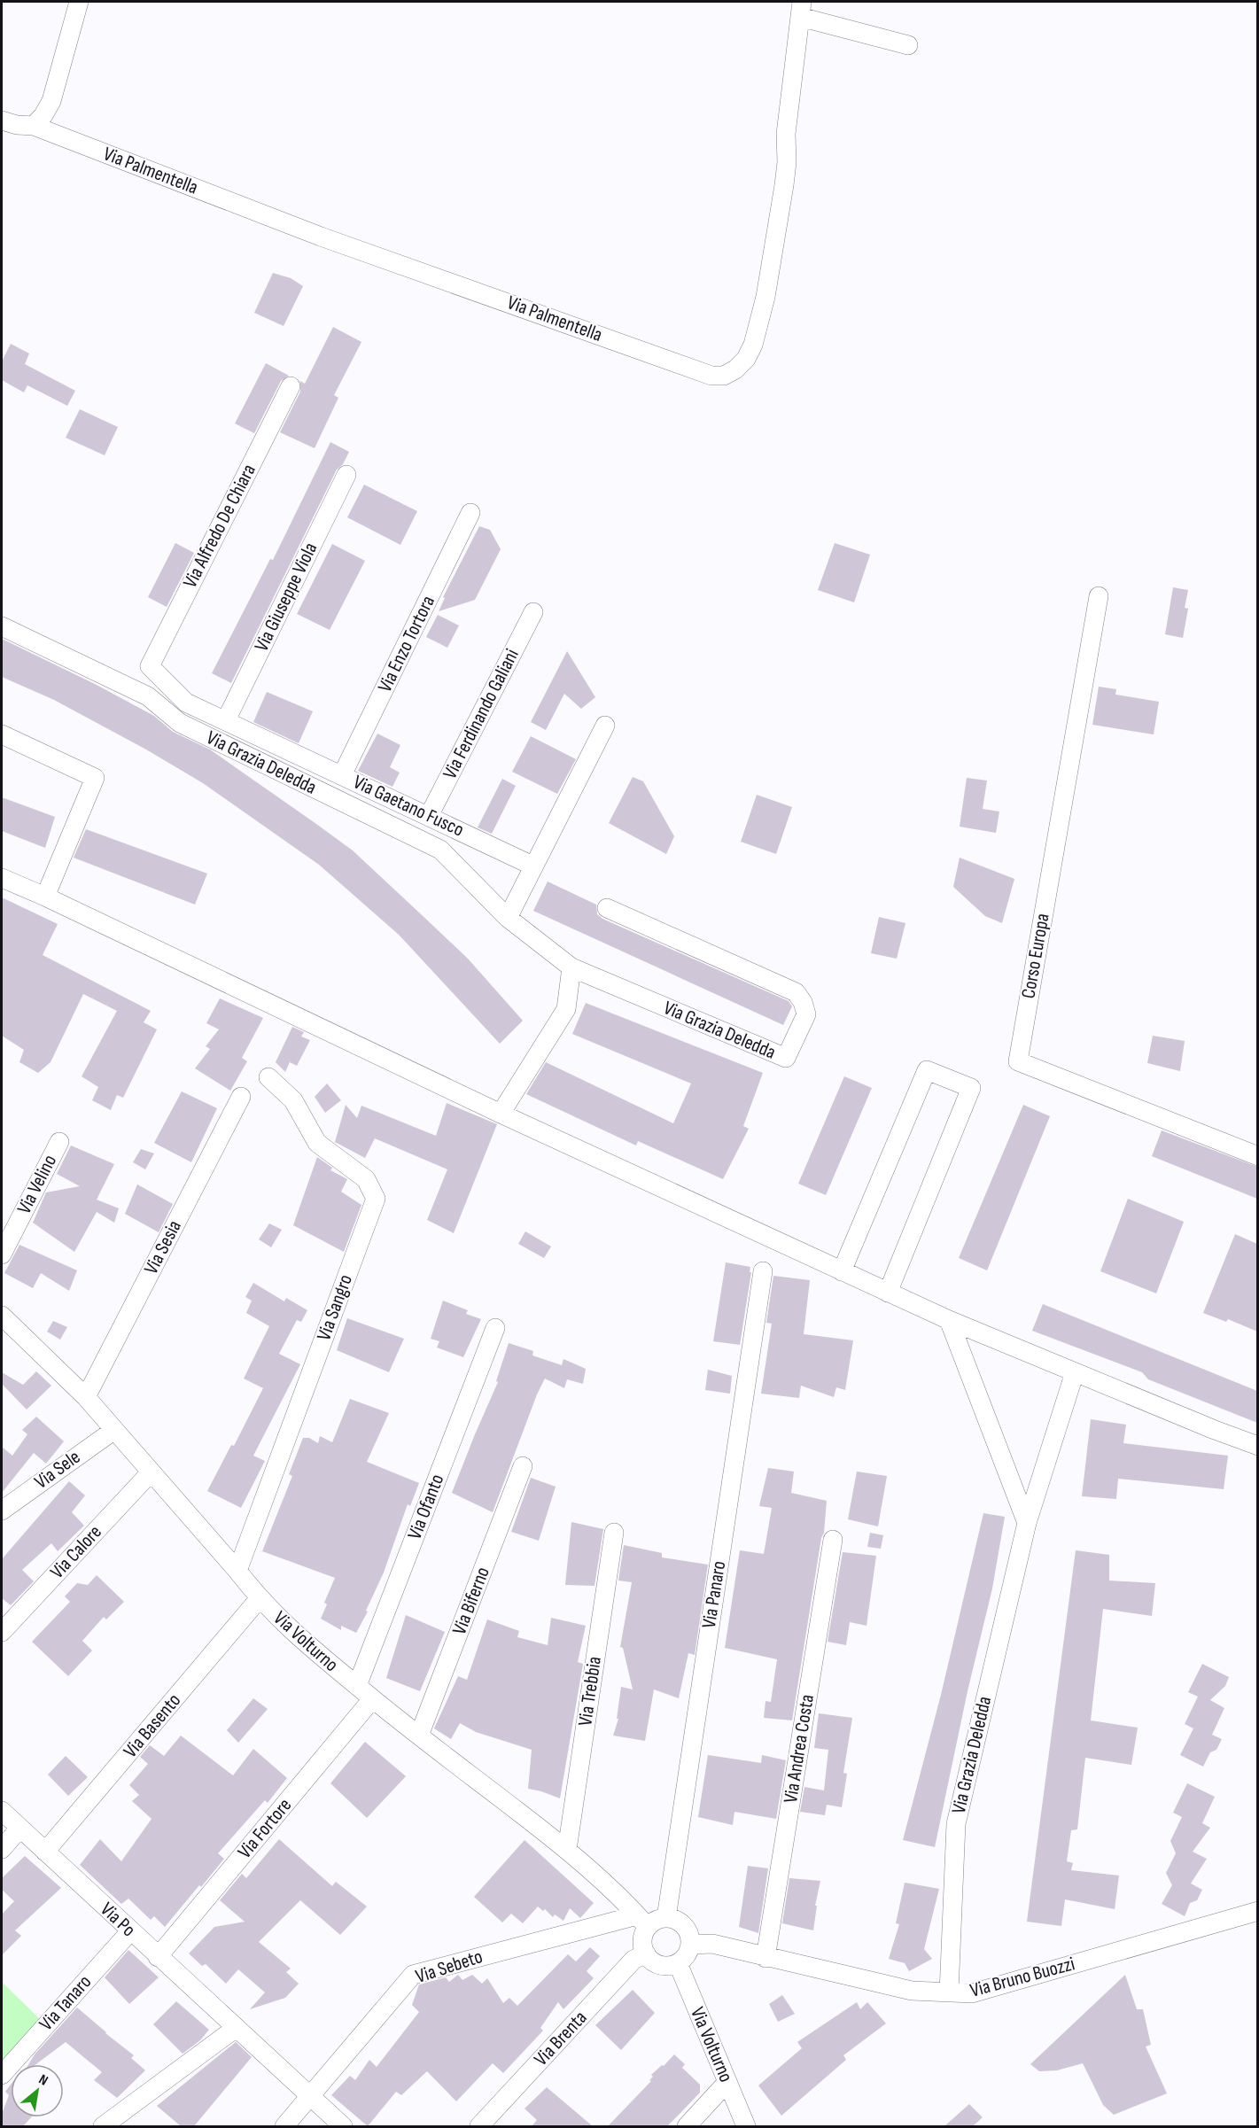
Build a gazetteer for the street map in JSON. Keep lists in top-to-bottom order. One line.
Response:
{"streets":{"street":["Via Palmentella","Via Alfredo De Chiara","Via Giuseppe Viola","Via Enzo Tortora","Via Ferdinando Galiani","Via Grazia Deledda","Via Gaetano Fusco","Corso Europa","Via Velino","Via Sesia","Via Sangro","Via Sele","Via Ofanto","Via Calore","Via Panaro","Via Biferno","Via Volturno","Via Trebbia","Via Basento","Via Andrea Costa","Via Fortore","Via Po","Via Sebeto","Via Bruno Buozzi","Via Tanaro","Via Brenta"]},"crossings":[["Via Alfredo De Chiara","Via Gaetano Fusco"],["Via Giuseppe Viola","Via Gaetano Fusco"],["Via Enzo Tortora","Via Gaetano Fusco"],["Via Ferdinando Galiani","Via Gaetano Fusco"],["Via Grazia Deledda","Via Bruno Buozzi"],["Via Sesia","Via Volturno"],["Via Sangro","Via Volturno"],["Via Sele","Via Volturno"],["Via Ofanto","Via Volturno"],["Via Calore","Via Volturno"],["Via Panaro","Via Volturno"],["Via Panaro","Via Sebeto"],["Via Panaro","Via Bruno Buozzi"],["Via Panaro","Via Brenta"],["Via Biferno","Via Volturno"],["Via Volturno","Via Trebbia"],["Via Volturno","Via Basento"],["Via Volturno","Via Fortore"],["Via Volturno","Via Sebeto"],["Via Volturno","Via Bruno Buozzi"],["Via Volturno","Via Brenta"],["Via Basento","Via Po"],["Via Andrea Costa","Via Bruno Buozzi"],["Via Fortore","Via Po"],["Via Po","Via Sebeto"],["Via Po","Via Tanaro"],["Via Sebeto","Via Bruno Buozzi"],["Via Sebeto","Via Brenta"],["Via Bruno Buozzi","Via Brenta"]],"north":"top right"}
